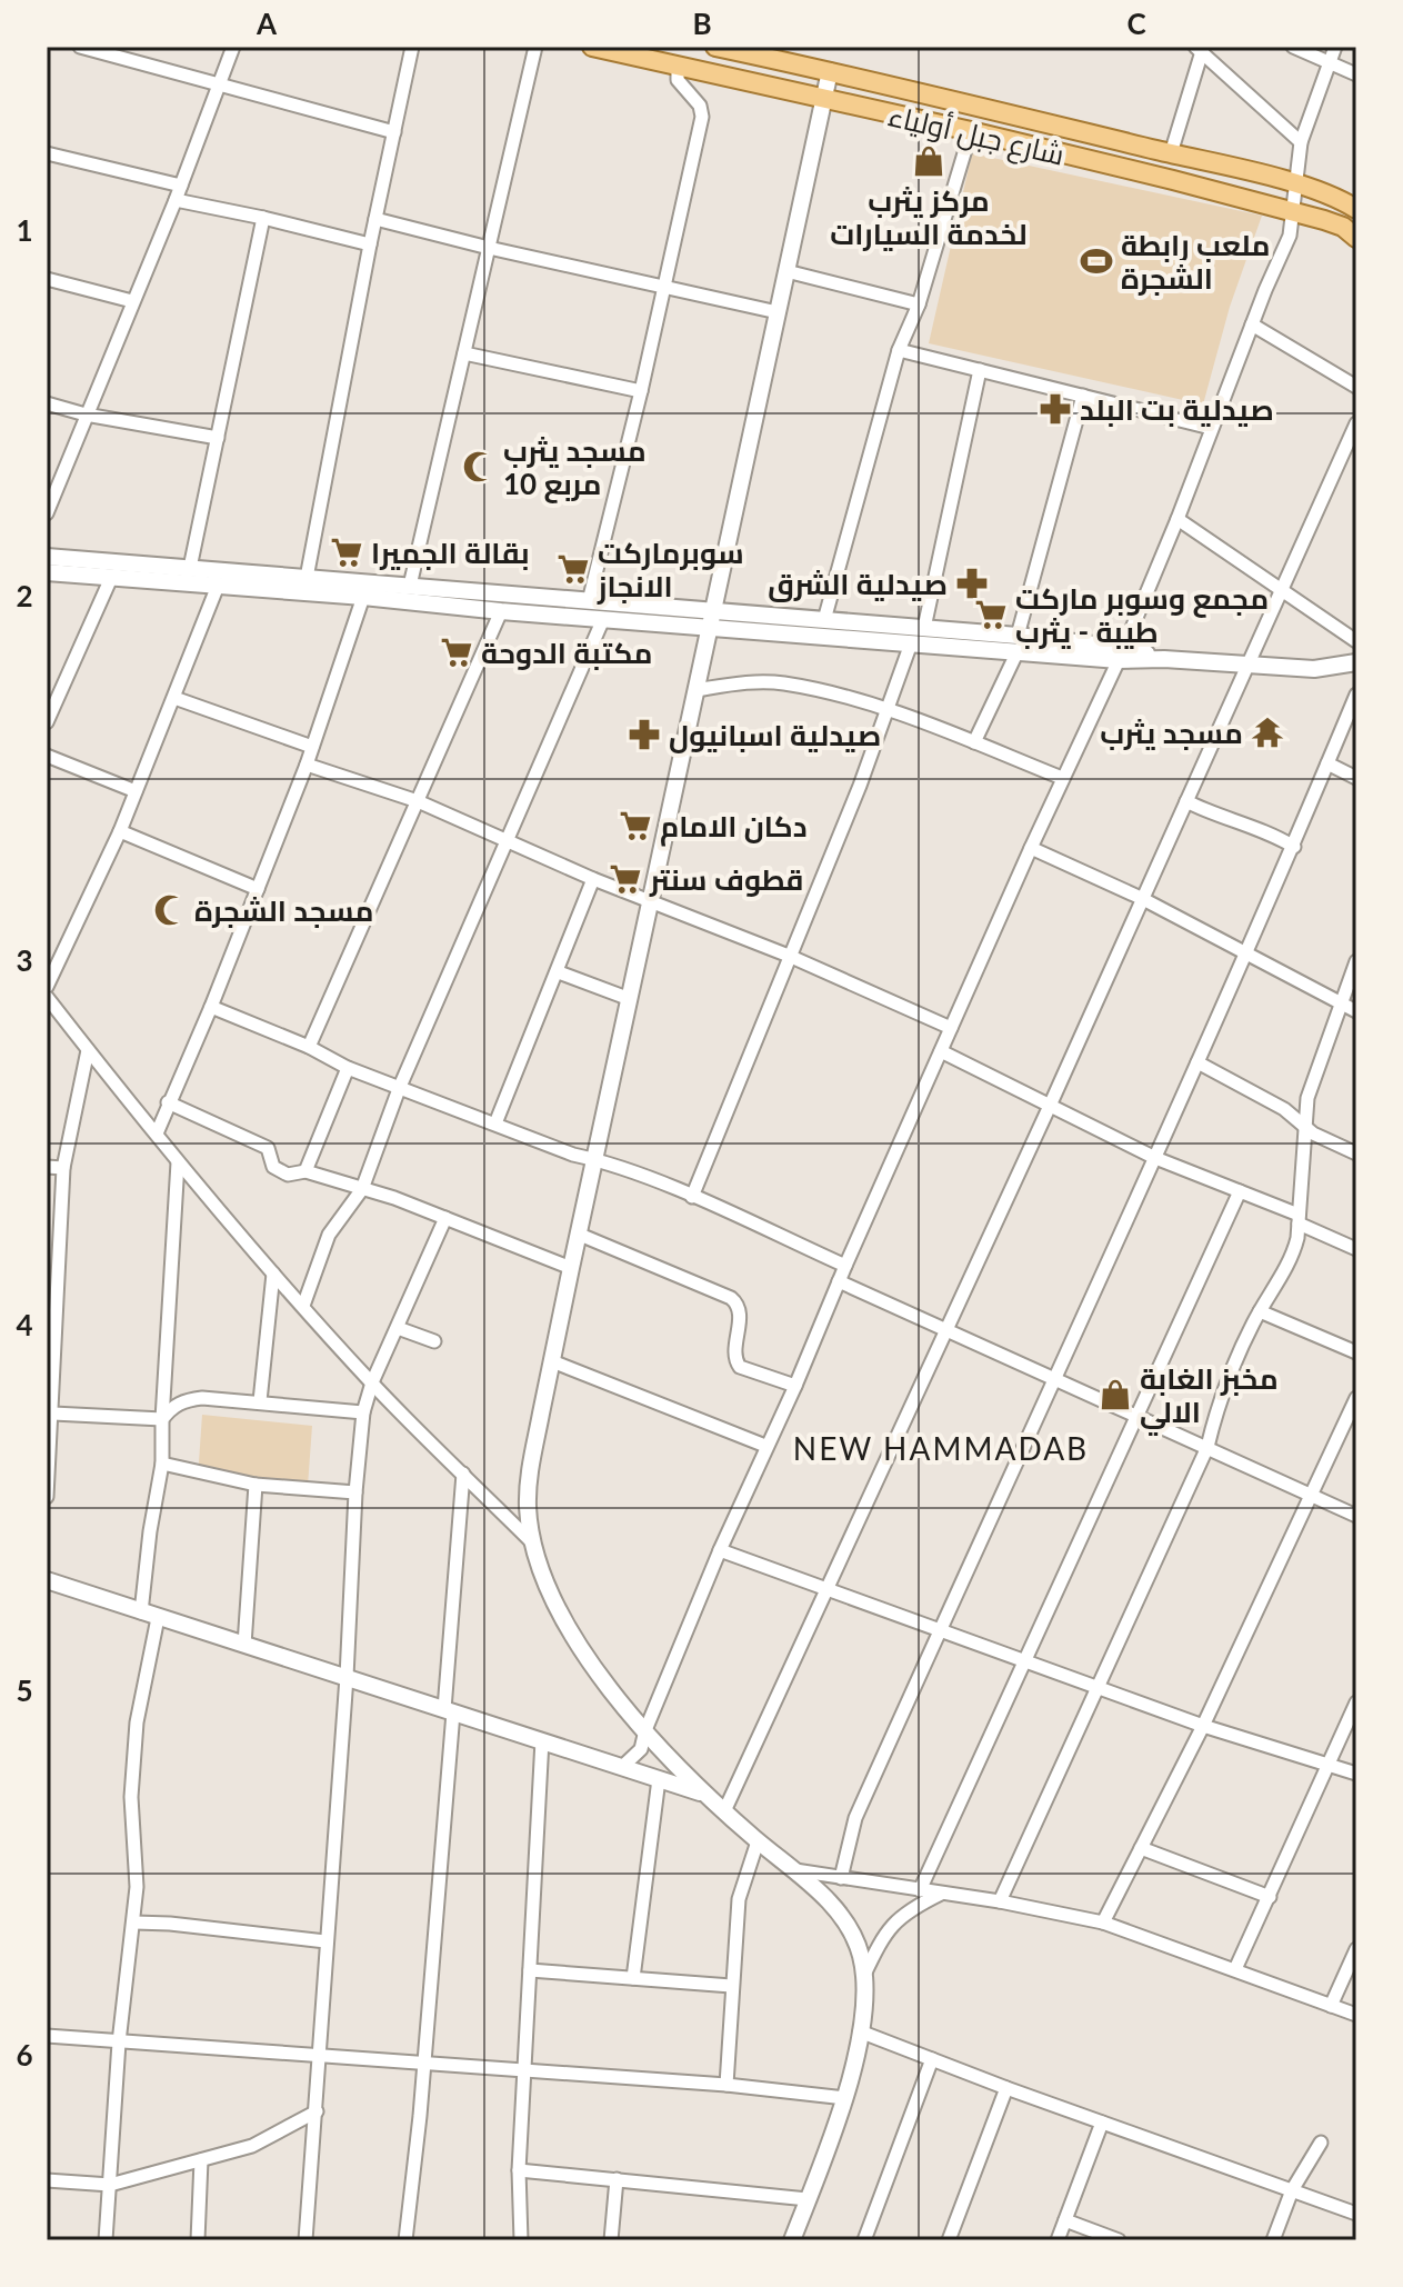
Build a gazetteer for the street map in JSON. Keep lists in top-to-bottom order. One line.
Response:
{"streets":{"main road":["شارع جبل أولياء"]},"districts":["NEW HAMMADAB"],"places":{"shop":["مركز يثرب لخدمة السيارات","مخبز الغابة الالي"],"sports":["ملعب رابطة الشجرة"],"pharmacy":["صيدلية بت البلد","صيدلية الشرق","صيدلية اسبانيول"],"mosque":["مسجد يثرب مربع 10","مسجد الشجرة"],"supermarket":["بقالة الجميرا","سوبرماركت الانجاز","مجمع وسوبر ماركت طيبة - يثرب","مكتبة الدوحة","دكان الامام","قطوف سنتر"],"temple":["مسجد يثرب"]},"grid":{"columns":["A","B","C"],"rows":["1","2","3","4","5","6"]}}
